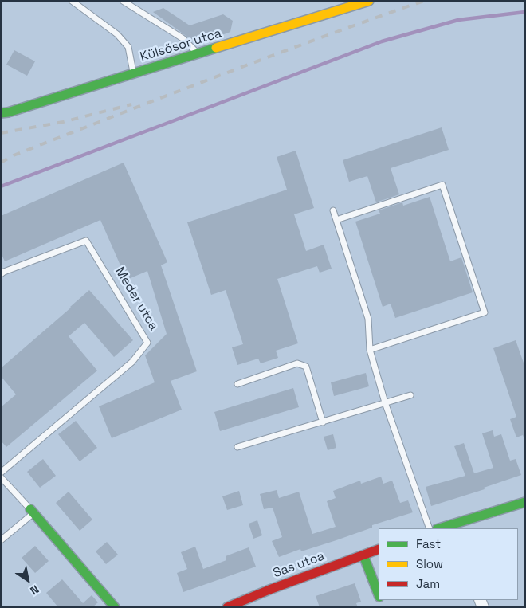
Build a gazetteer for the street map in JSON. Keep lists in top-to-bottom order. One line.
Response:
{"streets":{"street":["Külsősor utca","Sas utca"],"lane":["Meder utca"]},"legend":["Fast","Slow","Jam"],"north":"bottom right"}
